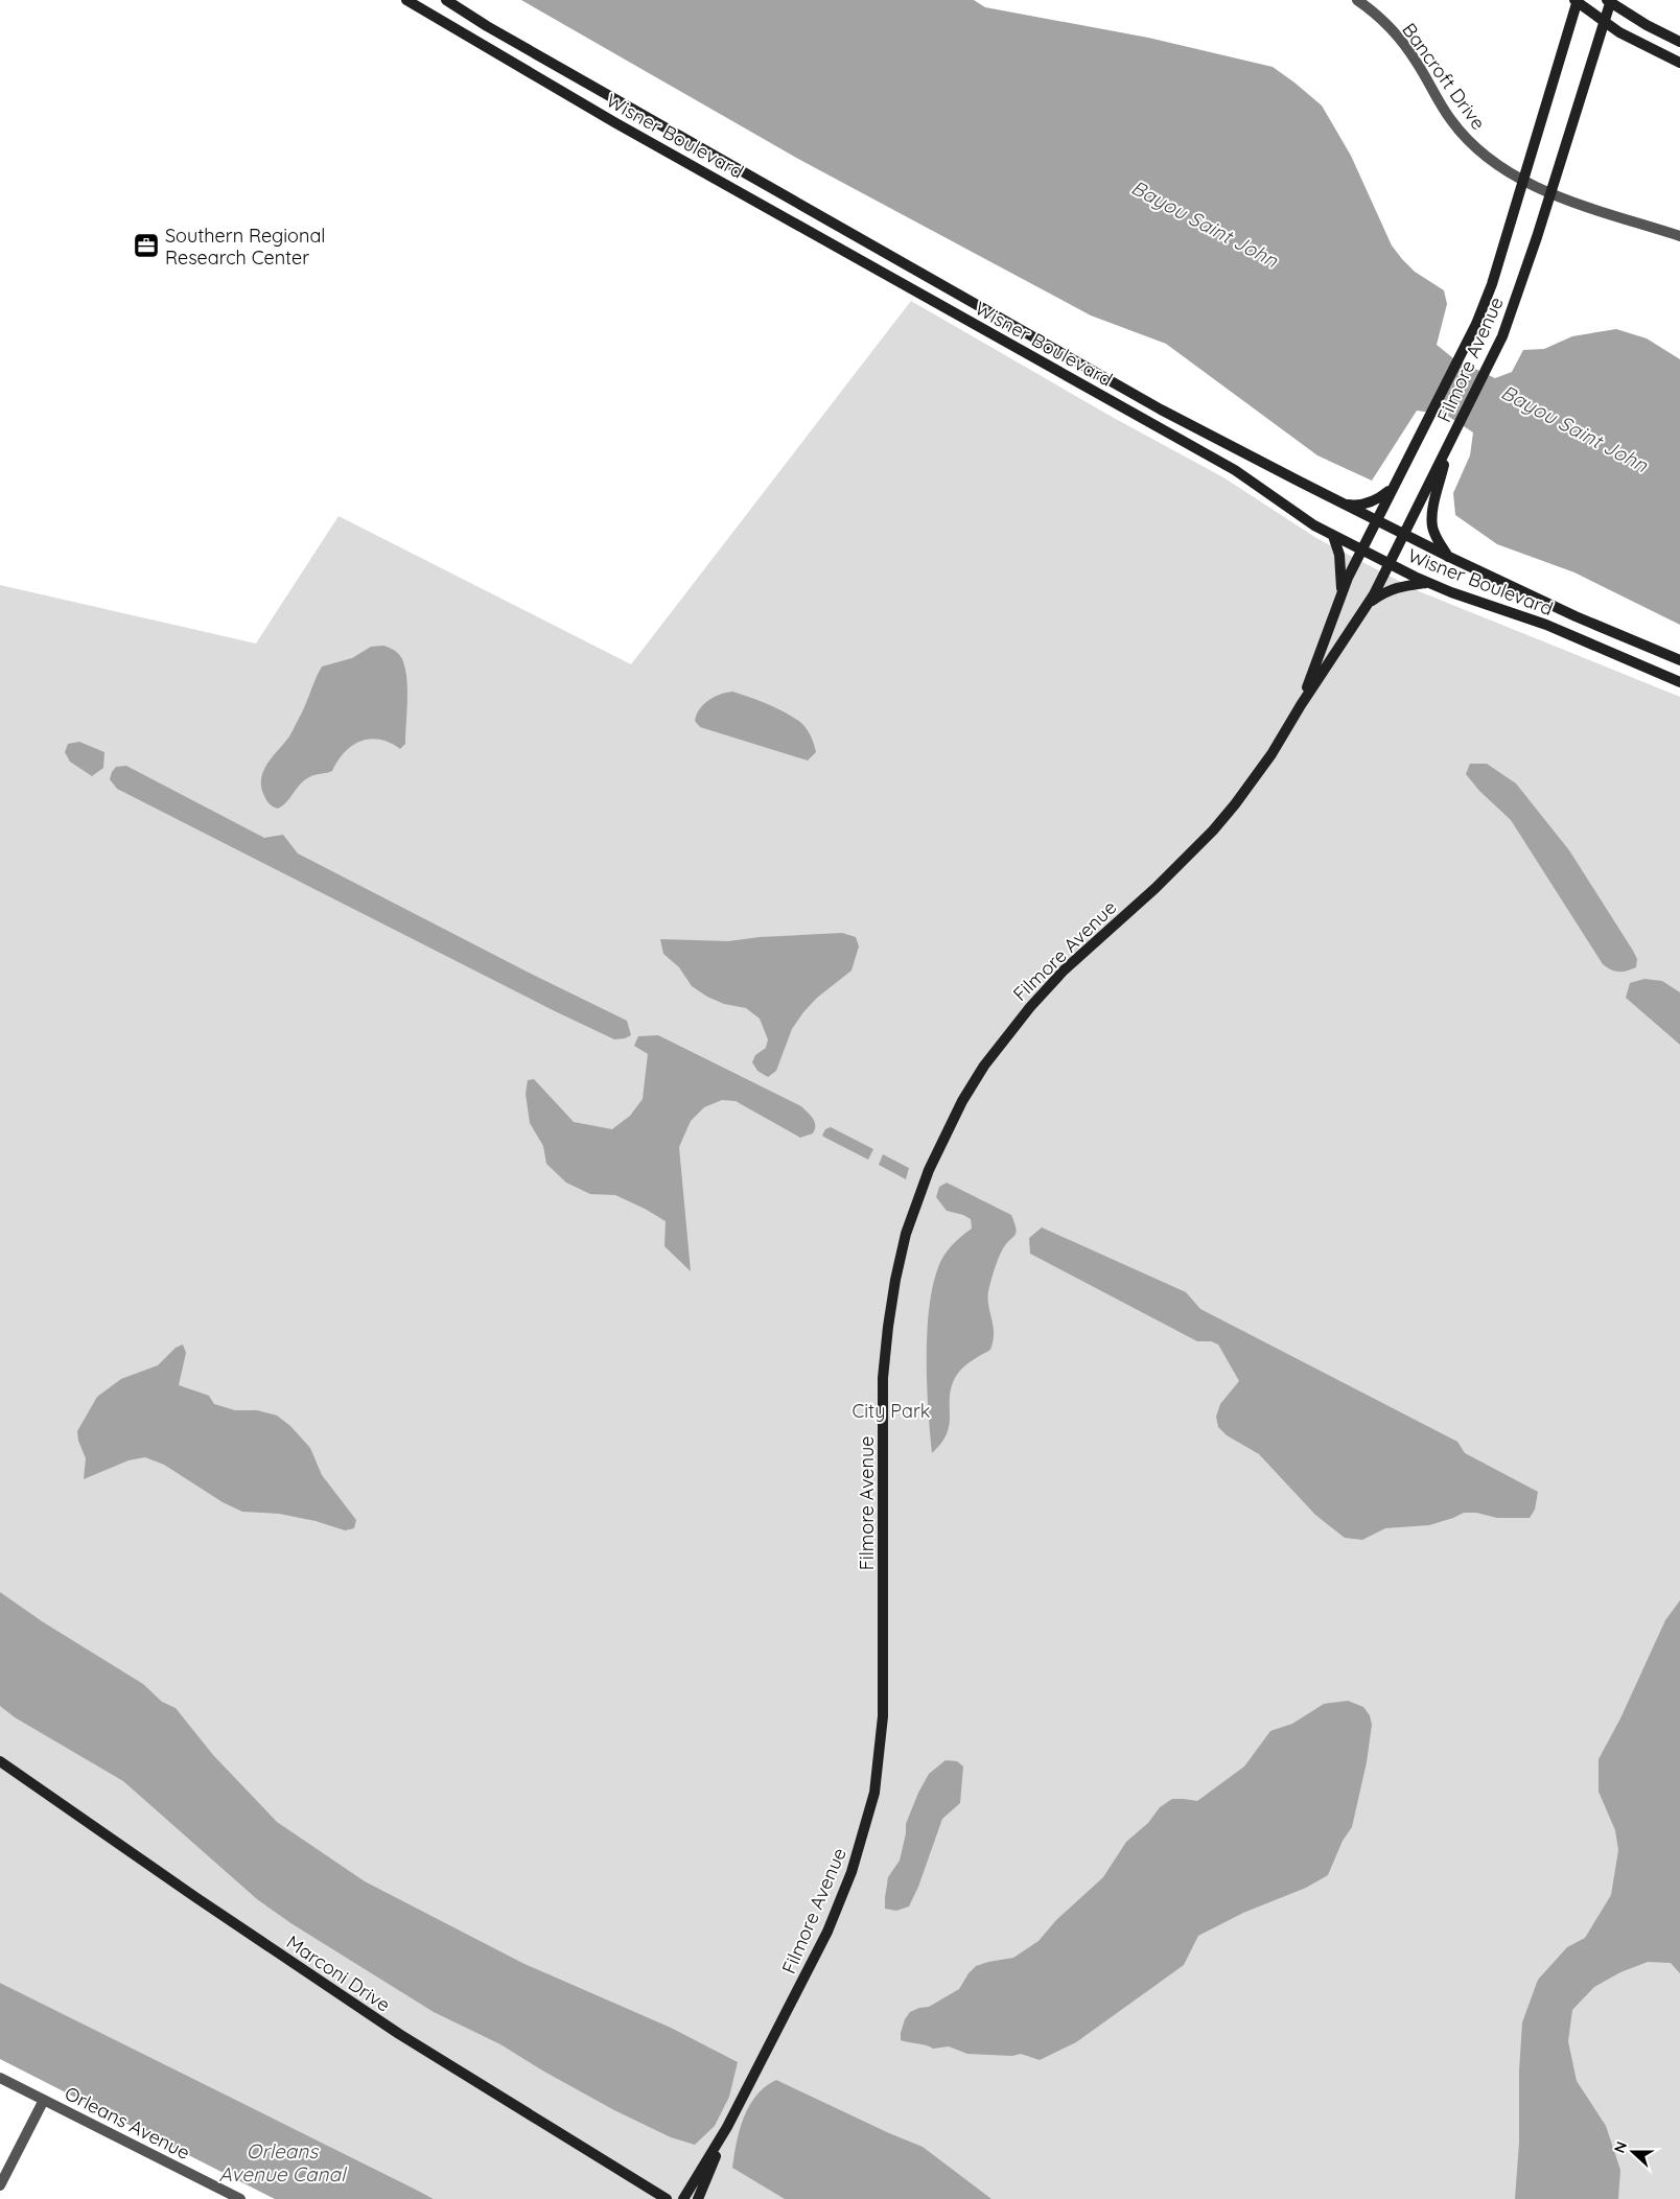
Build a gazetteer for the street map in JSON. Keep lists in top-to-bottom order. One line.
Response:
{"streets":{"street":["Bancroft Drive","Wisner Boulevard","Filmore Avenue","Marconi Drive","Orleans Avenue"]},"crossings":[["Bancroft Drive","Filmore Avenue"],["Wisner Boulevard","Filmore Avenue"]],"water":["Bayou Saint John","Orleans Avenue Canal"],"parks":["City Park"],"places":{"office":["Southern Regional Research Center"]},"north":"left"}
